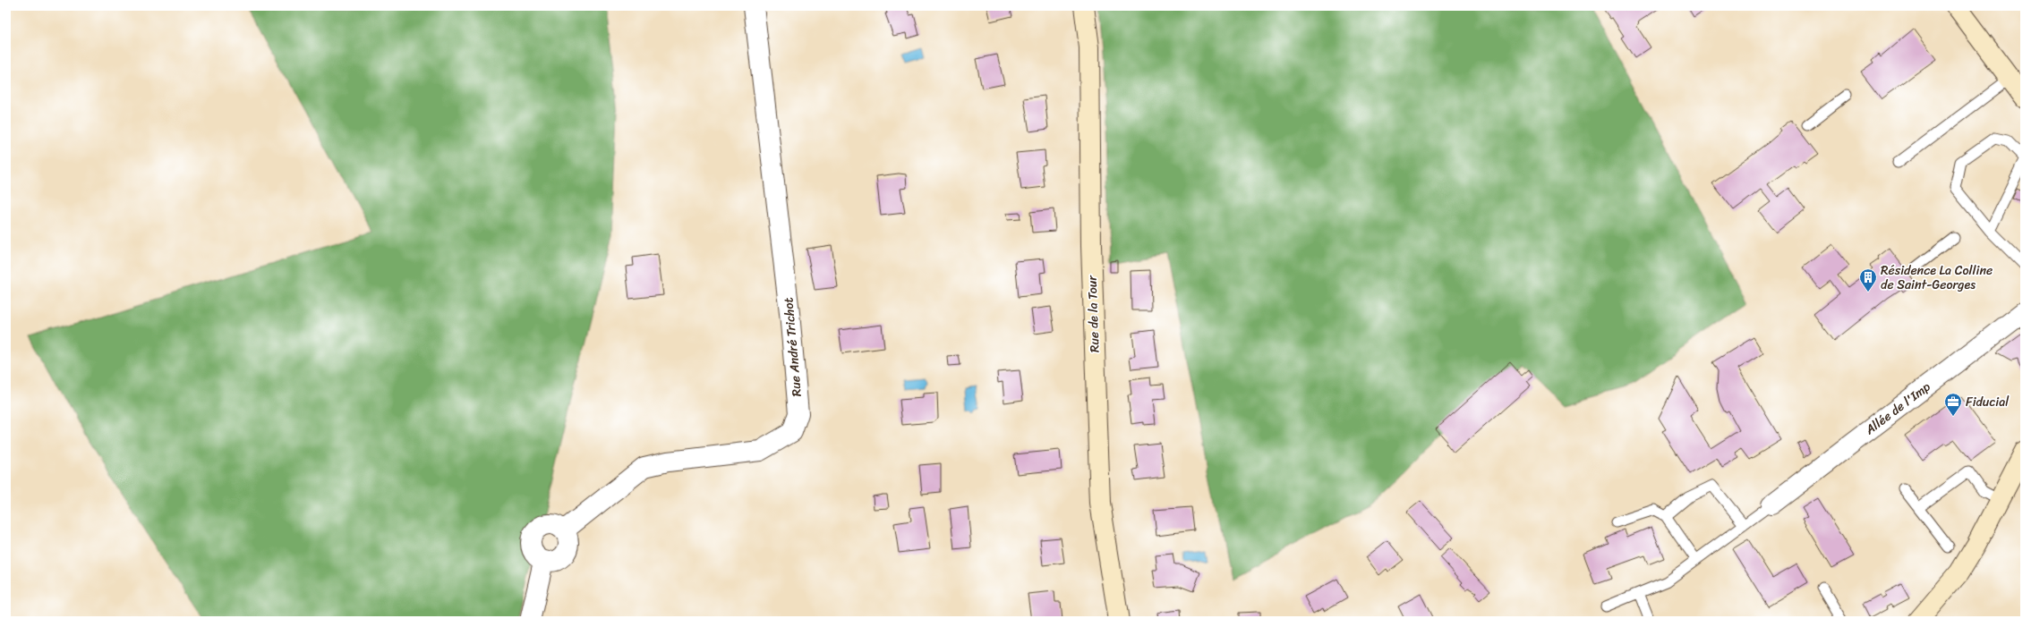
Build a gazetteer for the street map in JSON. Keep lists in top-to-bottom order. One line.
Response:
{"streets":{"street":["Rue de la Tour","Rue André Trichot","Allée de l'Imp"]},"places":{"building":["Résidence La Colline de Saint-Georges"],"office":["Fiducial"]}}
